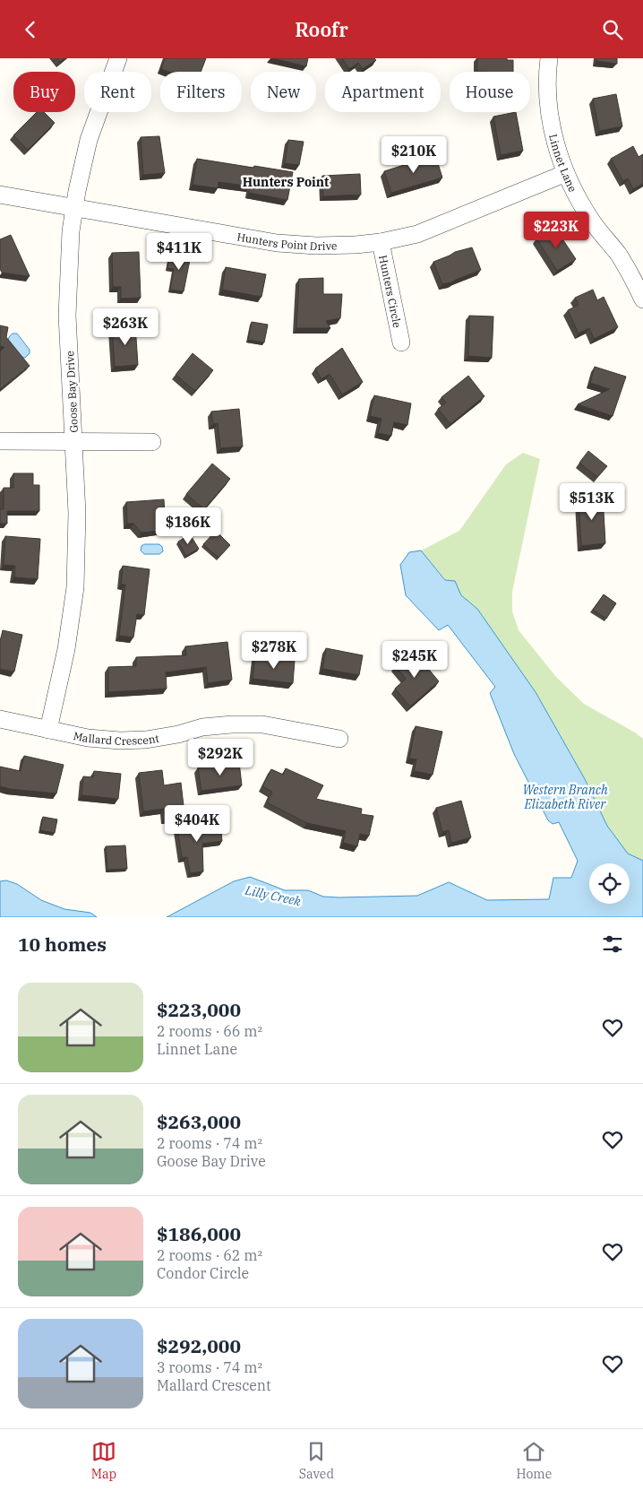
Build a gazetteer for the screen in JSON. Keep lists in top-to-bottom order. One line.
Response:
{"streets":{"street":["Linnet Lane","Hunters Point Drive","Hunters Circle","Goose Bay Drive","Mallard Crescent"]},"crossings":[["Linnet Lane","Hunters Point Drive"],["Hunters Point Drive","Hunters Circle"],["Hunters Point Drive","Goose Bay Drive"],["Goose Bay Drive","Mallard Crescent"]],"districts":["Hunters Point"],"water":["Western Branch Elizabeth River","Lilly Creek"],"page":{"header":"Roofr","chip":["Buy","Rent","Filters","New","Apartment","House"],"price":["$210K","$223K","$411K","$263K","$513K","$186K","$278K","$245K","$292K","$404K"],"heading":"10 homes","list":[{"name":"$223,000","note":"2 rooms · 66 m² · Linnet Lane"},{"name":"$263,000","note":"2 rooms · 74 m² · Goose Bay Drive"},{"name":"$186,000","note":"2 rooms · 62 m² · Condor Circle"},{"name":"$292,000","note":"3 rooms · 74 m² · Mallard Crescent"}],"tabs":["Map","Saved","Home"]}}
